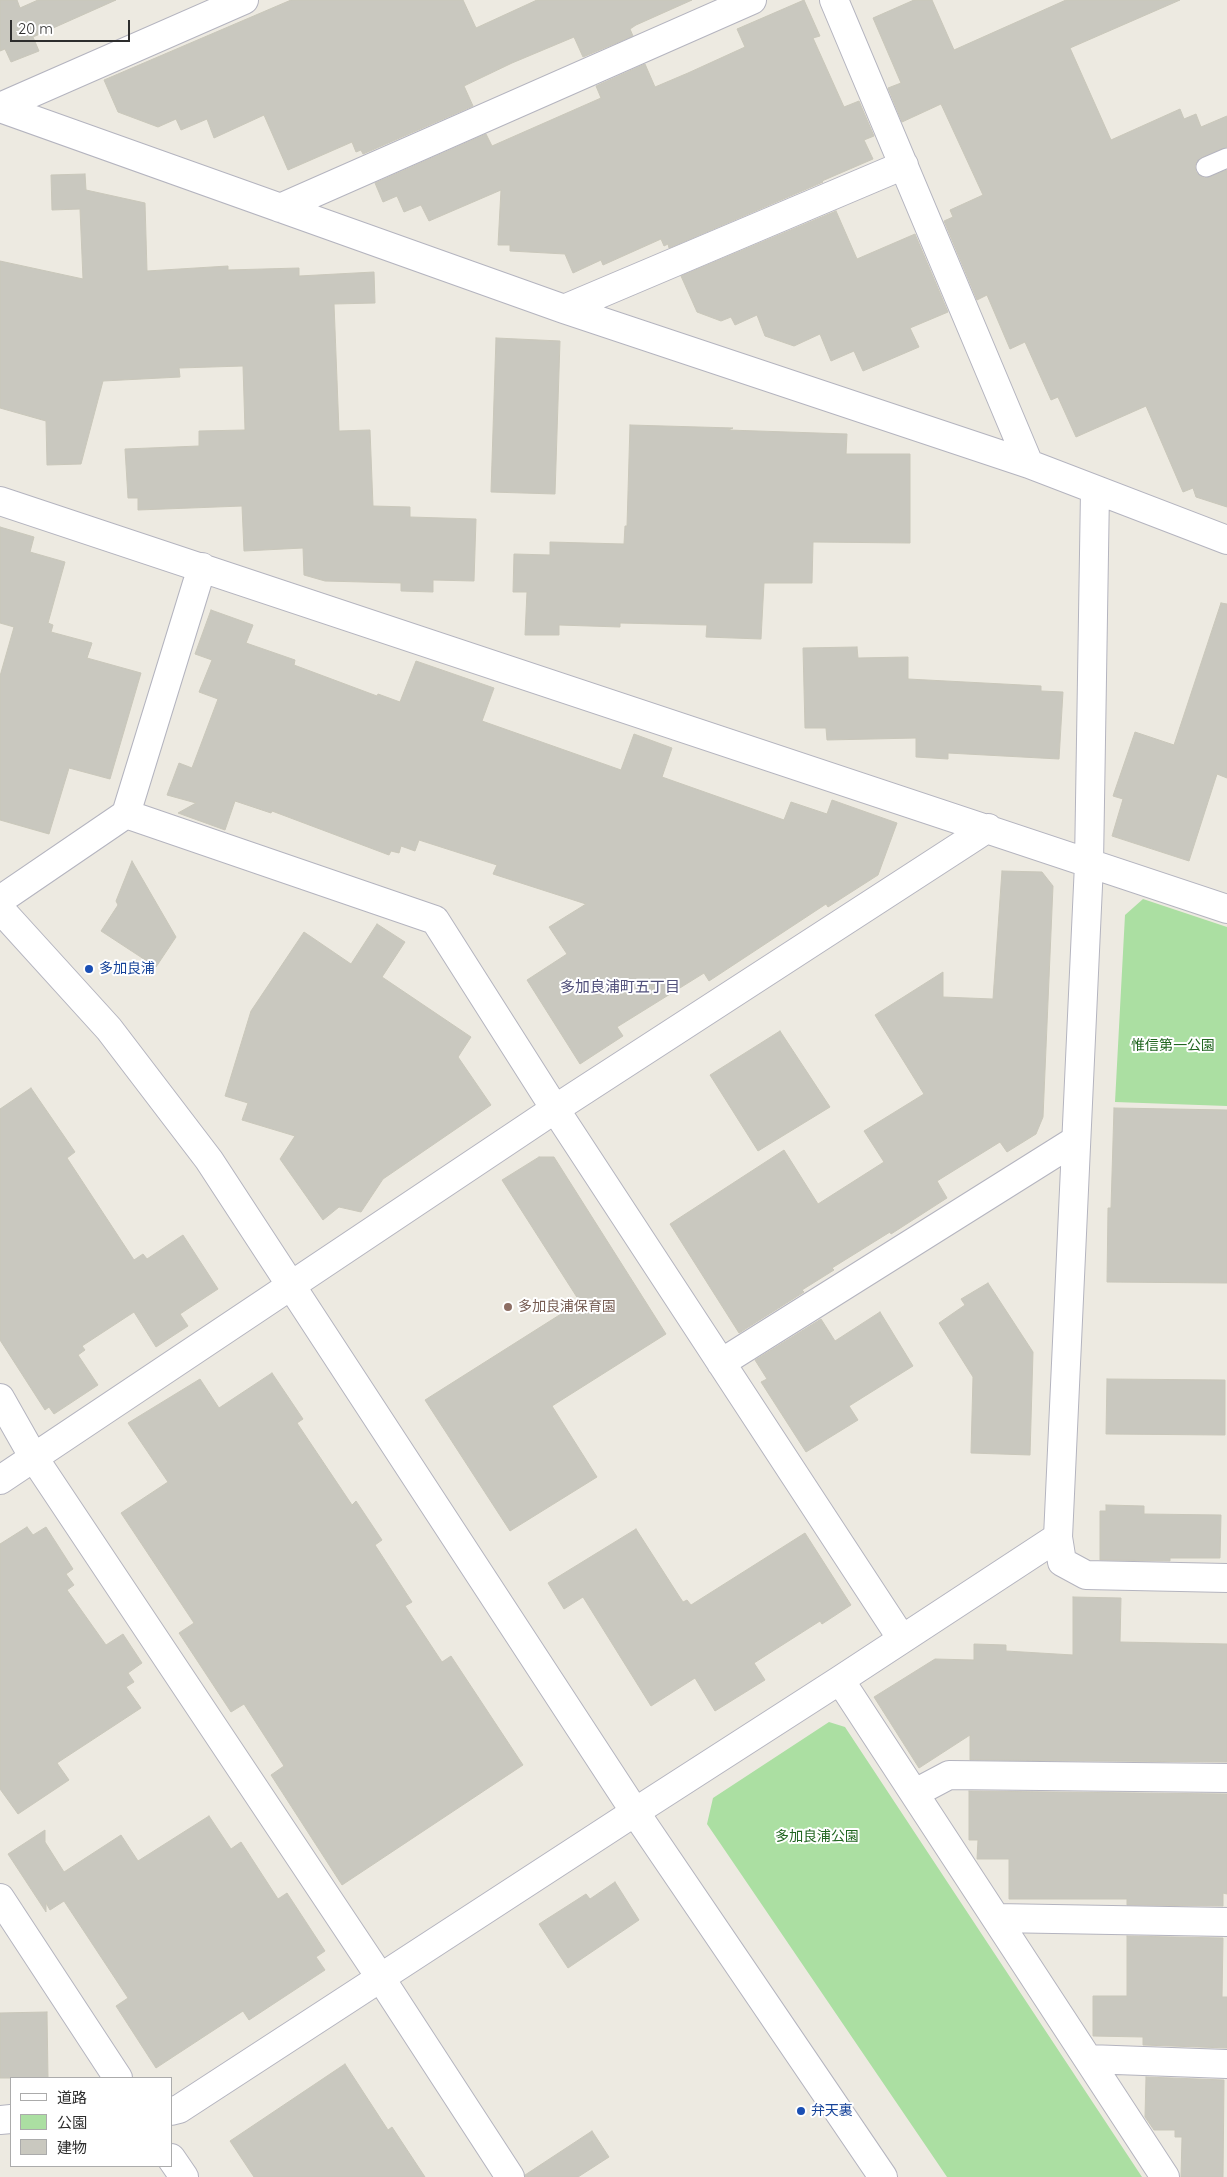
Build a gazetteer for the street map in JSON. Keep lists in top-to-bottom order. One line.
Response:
{"districts":["多加良浦町五丁目"],"parks":["惟信第一公園","多加良浦公園"],"places":["多加良浦","多加良浦保育園","弁天裏"],"legend":["道路","公園","建物"],"scale_bar":"20 m"}
